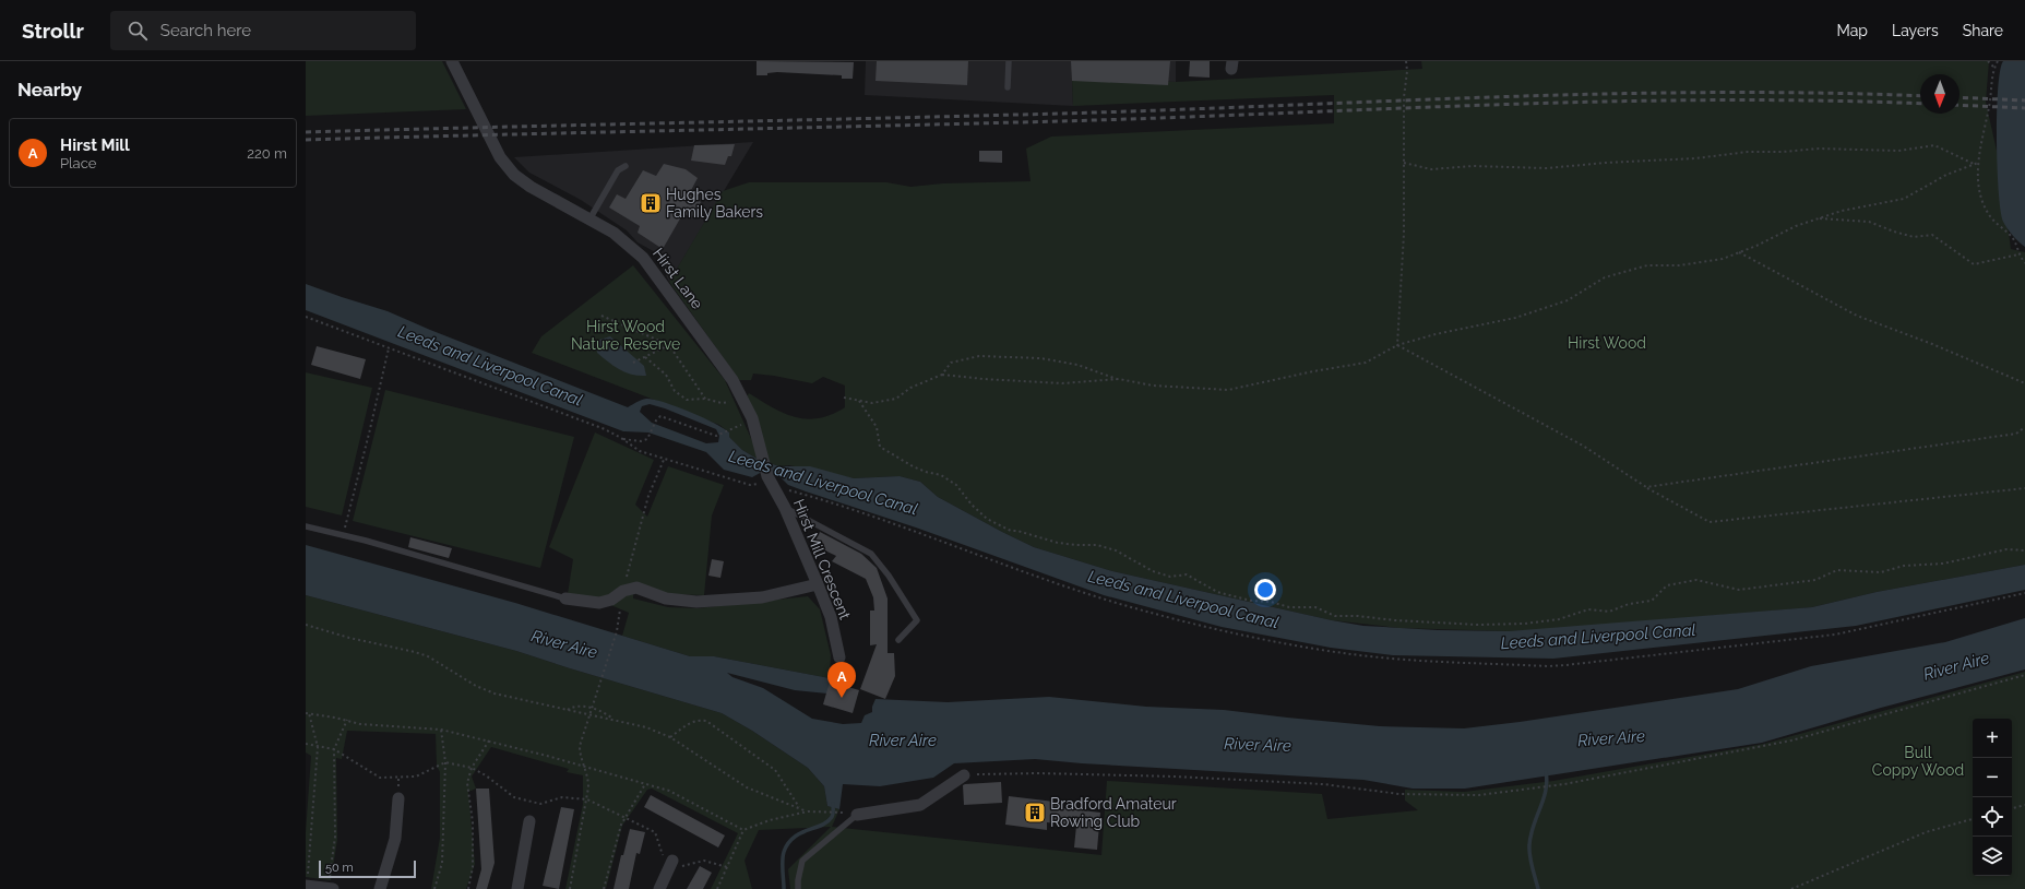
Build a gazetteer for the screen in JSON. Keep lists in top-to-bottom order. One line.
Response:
{"streets":{"street":["Hirst Lane","Hirst Mill Crescent"]},"crossings":[["Hirst Lane","Hirst Mill Crescent"]],"water":["Leeds and Liverpool Canal","River Aire"],"parks":["Hirst Wood Nature Reserve","Hirst Wood","Bull Coppy Wood"],"places":{"building":["Hughes Family Bakers","Bradford Amateur Rowing Club"]},"scale_bar":"50 m","north":"bottom","page":{"header":"Strollr","search":"Search here","nav":["Map","Layers","Share"],"heading":"Nearby","list":[{"mark":"A","name":"Hirst Mill","note":"Place","value":"220 m"}],"pins":"A","map_buttons":["+","−"],"scale":"50 m"}}
